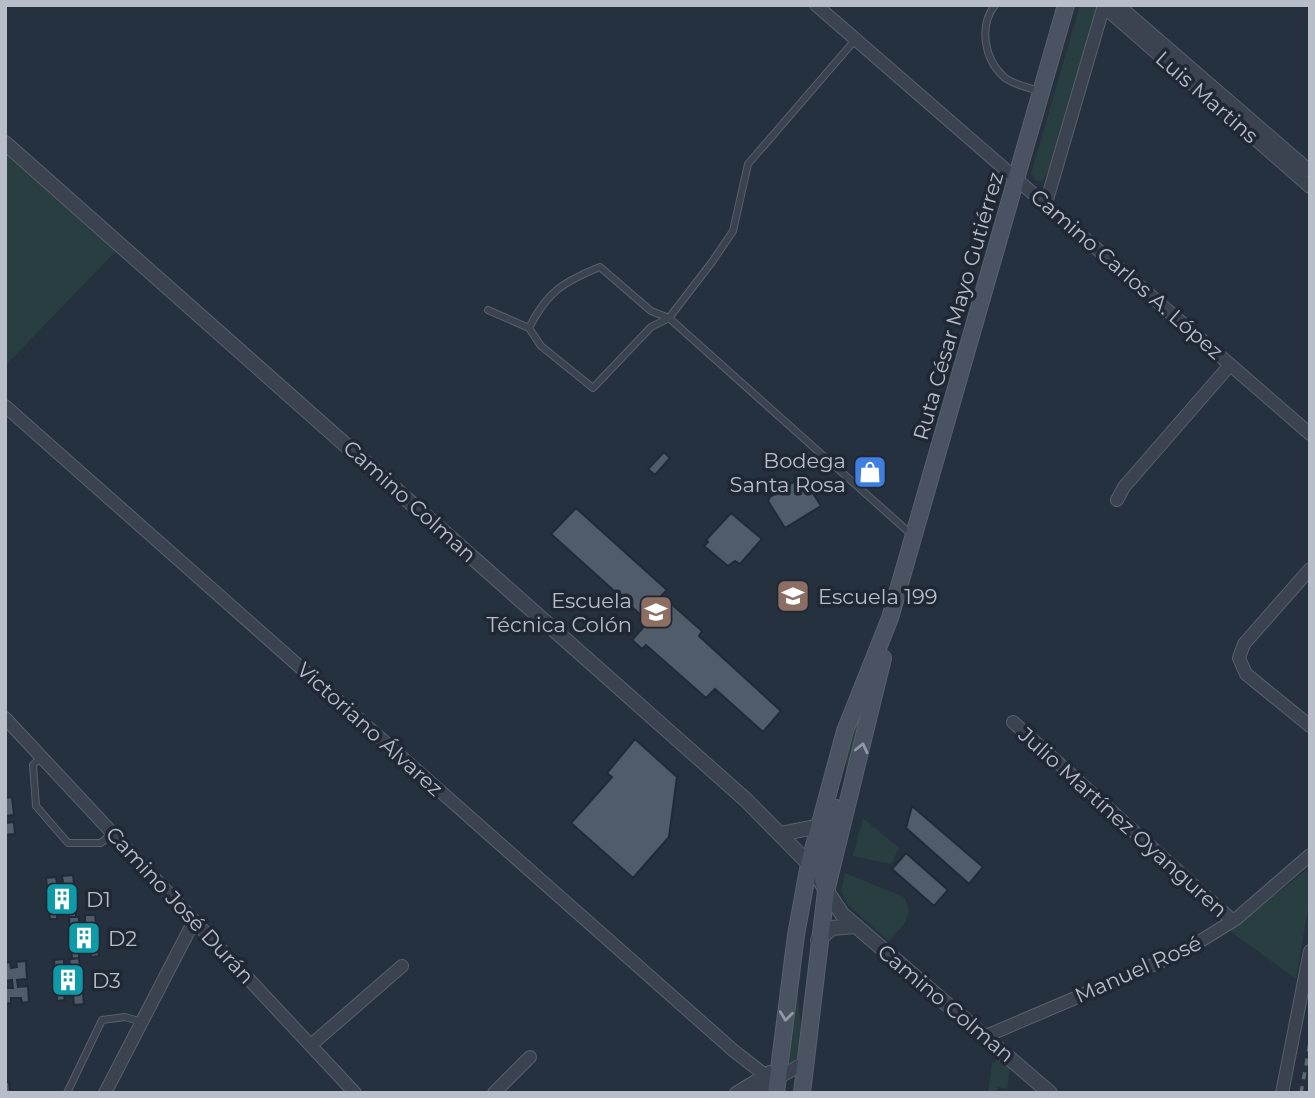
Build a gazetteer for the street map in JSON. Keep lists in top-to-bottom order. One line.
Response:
{"streets":{"main road":["Ruta César Mayo Gutiérrez"],"street":["Luis Martins","Camino Carlos A. López","Camino Colman","Victoriano Álvarez","Julio Martínez Oyanguren","Camino José Durán","Manuel Rosé"]},"crossings":[["Camino Carlos A. López","Ruta César Mayo Gutiérrez"],["Ruta César Mayo Gutiérrez","Camino Colman"],["Ruta César Mayo Gutiérrez","Victoriano Álvarez"],["Camino Colman","Manuel Rosé"],["Julio Martínez Oyanguren","Manuel Rosé"]],"places":{"shop":["Bodega Santa Rosa"],"school or university":["Escuela 199","Escuela Técnica Colón"],"building":["D1","D2","D3"]}}
